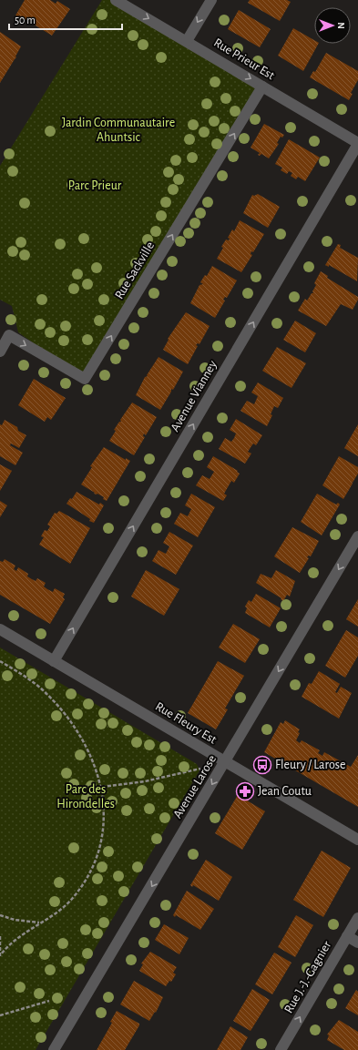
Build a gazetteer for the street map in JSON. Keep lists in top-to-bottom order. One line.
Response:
{"streets":{"street":["Rue Prieur Est","Rue Sackville","Avenue Vianney","Rue Fleury Est","Avenue Larose","Rue J.-J.-Gagnier"]},"crossings":[["Rue Prieur Est","Rue Sackville"],["Rue Prieur Est","Avenue Vianney"],["Avenue Vianney","Rue Fleury Est"],["Rue Fleury Est","Avenue Larose"]],"one_way":["Rue Prieur Est","Rue Sackville","Avenue Vianney","Avenue Larose","Rue J.-J.-Gagnier"],"parks":["Jardin Communautaire Ahuntsic","Parc Prieur","Parc des Hirondelles"],"places":{"bus stop":["Fleury / Larose"],"pharmacy":["Jean Coutu"]},"scale_bar":"50 m","north":"right"}
